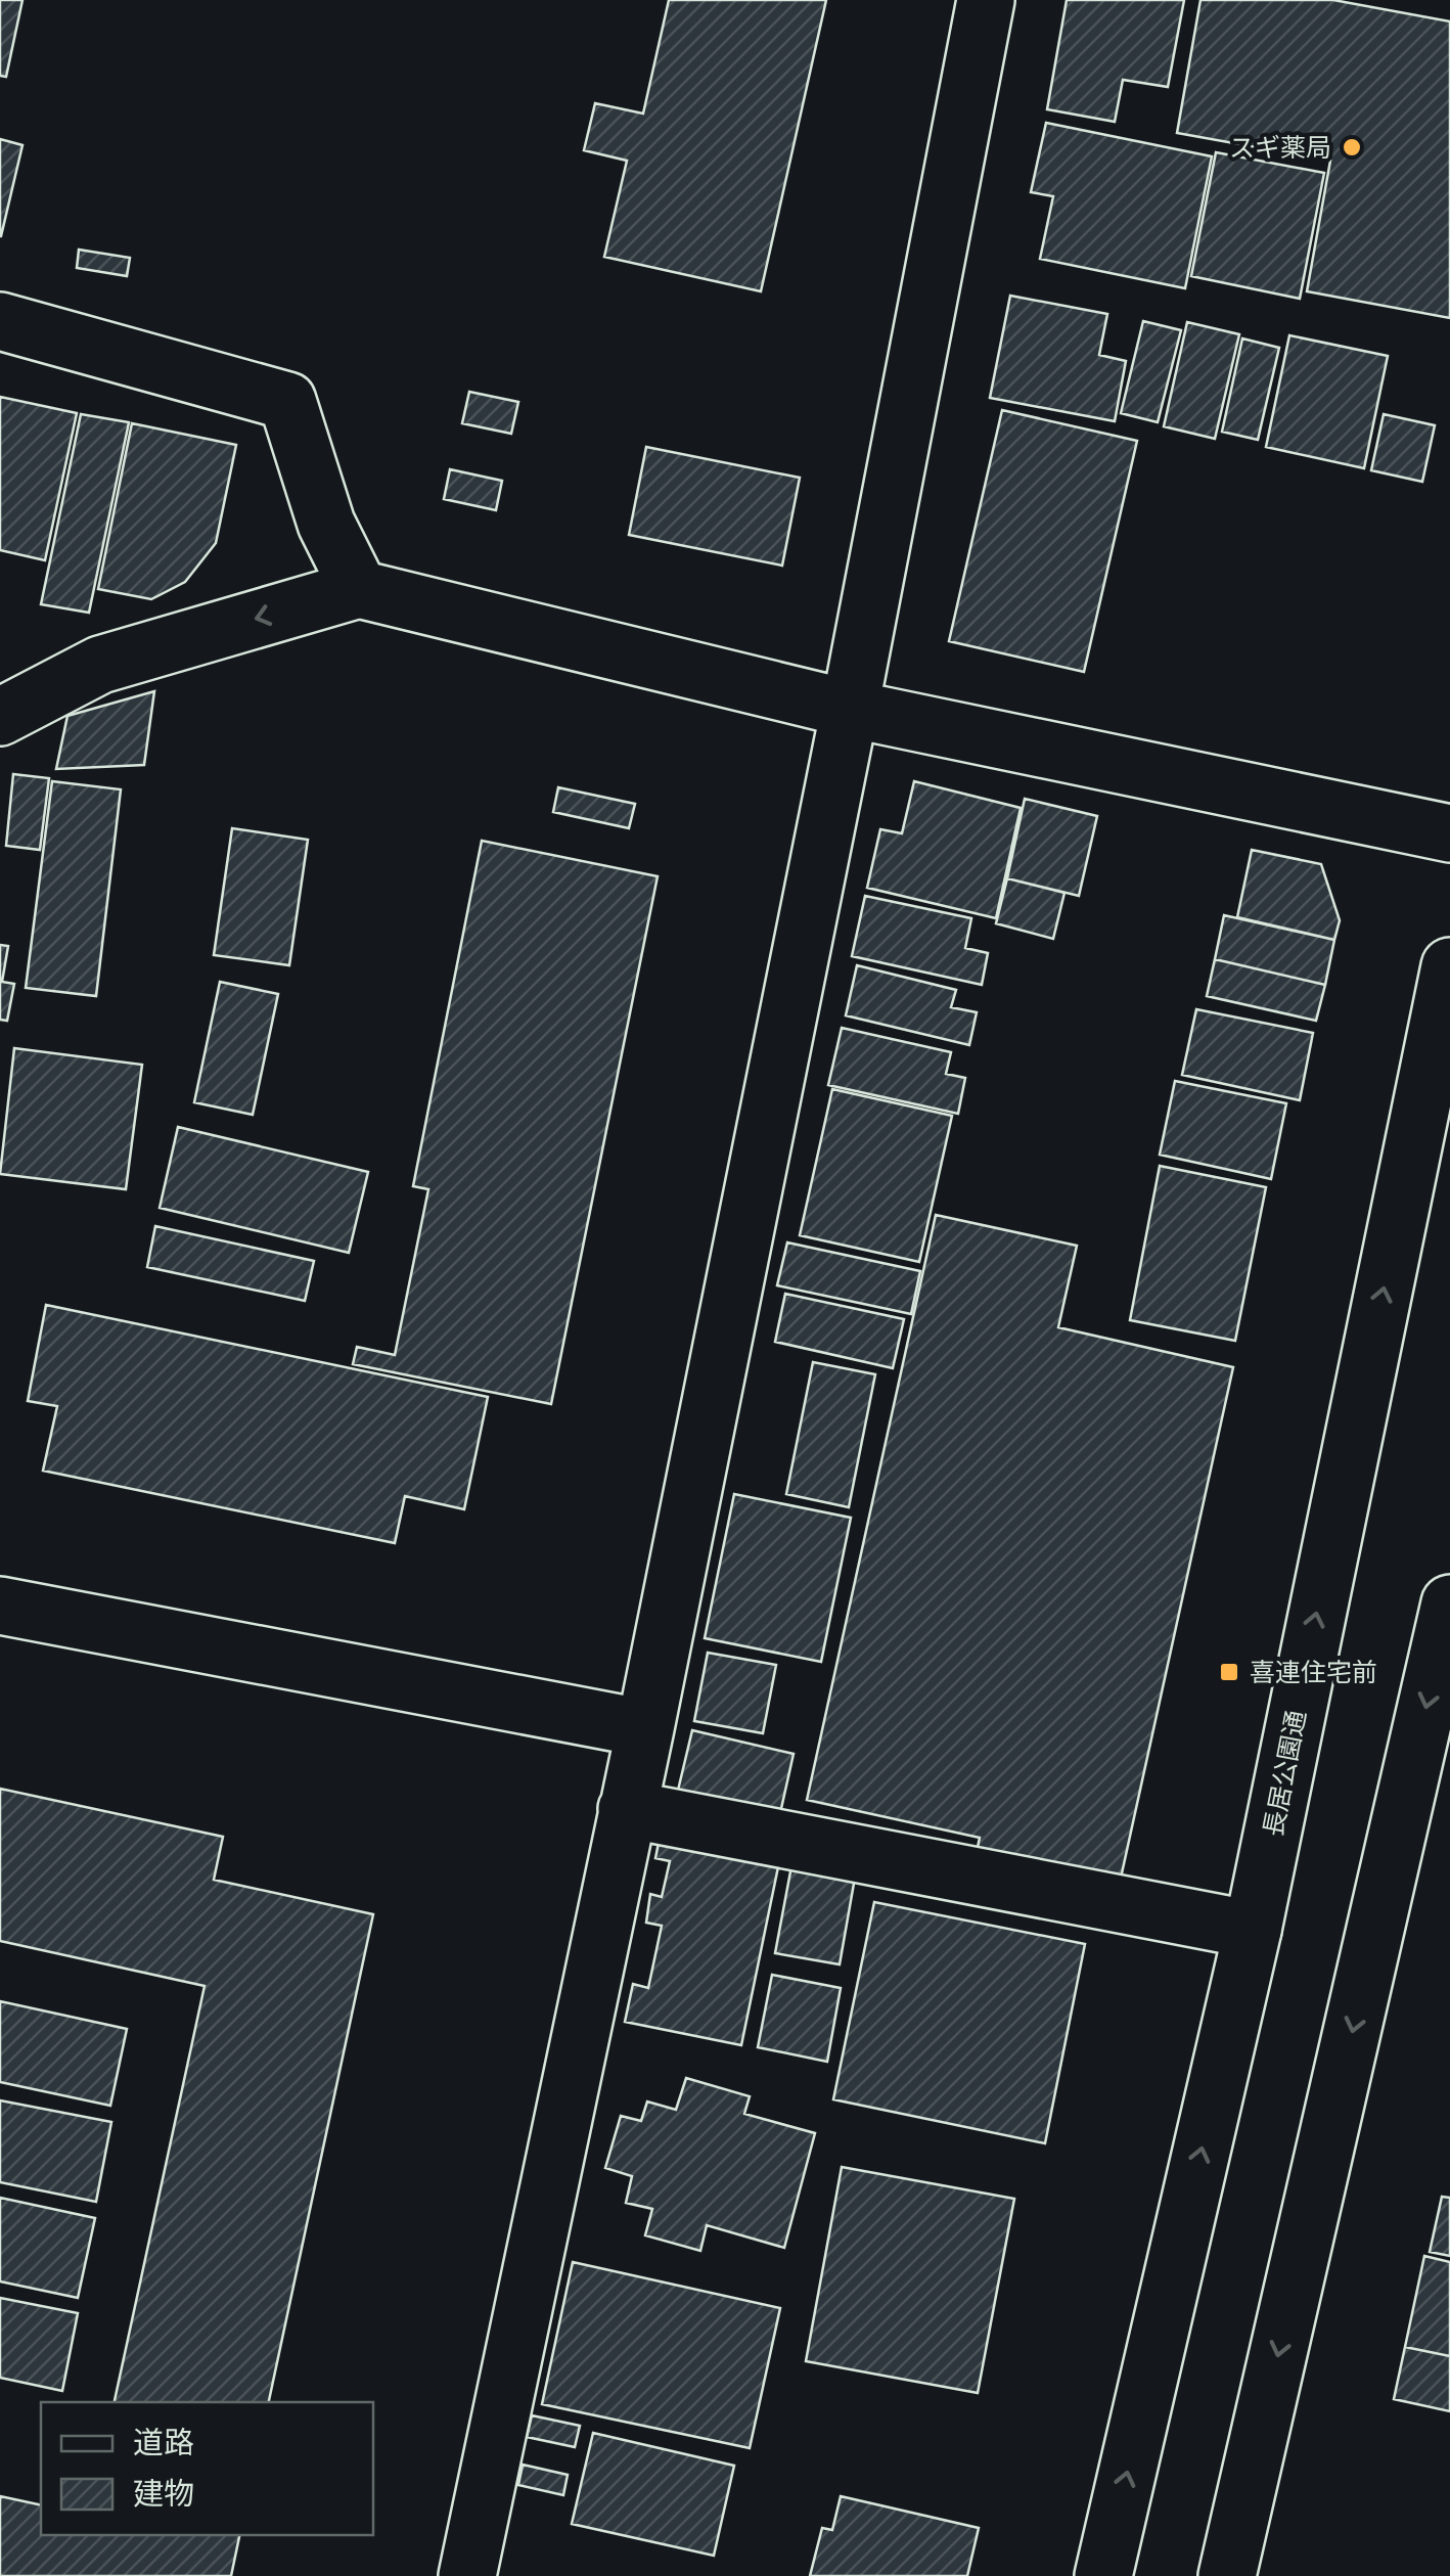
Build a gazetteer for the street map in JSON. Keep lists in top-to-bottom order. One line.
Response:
{"streets":{"street":["長居公園通"]},"places":{"other":["スギ薬局"],"transit":["喜連住宅前"]},"legend":["道路","建物"]}
